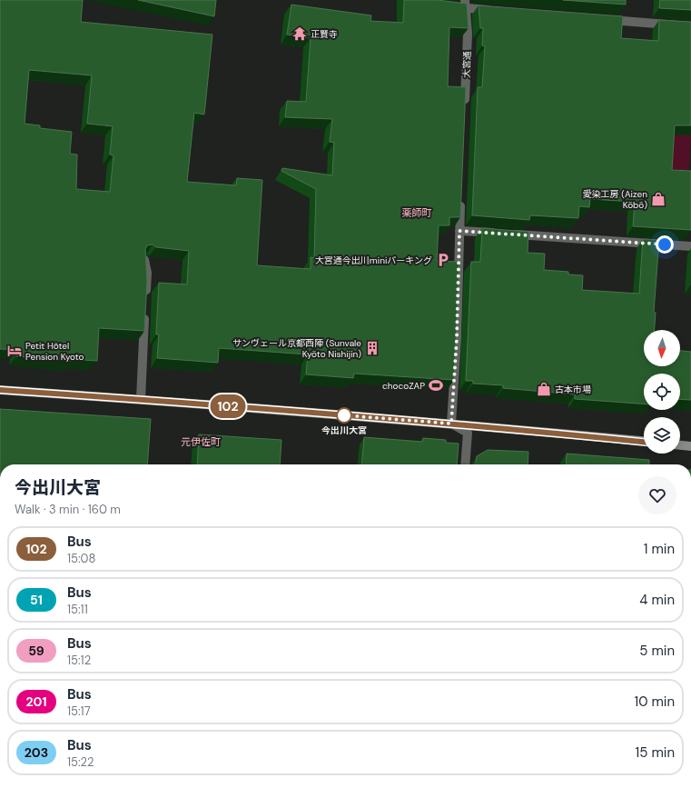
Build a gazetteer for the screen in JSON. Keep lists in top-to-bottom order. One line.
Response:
{"streets":{"street":["大宮通"]},"districts":["薬師町","元伊佐町"],"places":{"temple":["正賢寺"],"shop":["愛染工房 (Aizen Kōbō)","古本市場"],"parking":["大宮通今出川miniパーキング"],"building":["サンヴェール京都西陣 (Sunvale Kyōto Nishijin)"],"hotel":["Petit Hôtel Pension Kyoto"],"sports":["chocoZAP"],"other":["今出川大宮"]},"lines":["bus line 102"],"north":"bottom","page":{"on_map":"102","heading":["今出川大宮","Walk · 3 min · 160 m"],"list":[{"mark":"102","name":"Bus","note":"15:08","value":"1 min"},{"mark":"51","name":"Bus","note":"15:11","value":"4 min"},{"mark":"59","name":"Bus","note":"15:12","value":"5 min"},{"mark":"201","name":"Bus","note":"15:17","value":"10 min"},{"mark":"203","name":"Bus","note":"15:22","value":"15 min"}]}}
